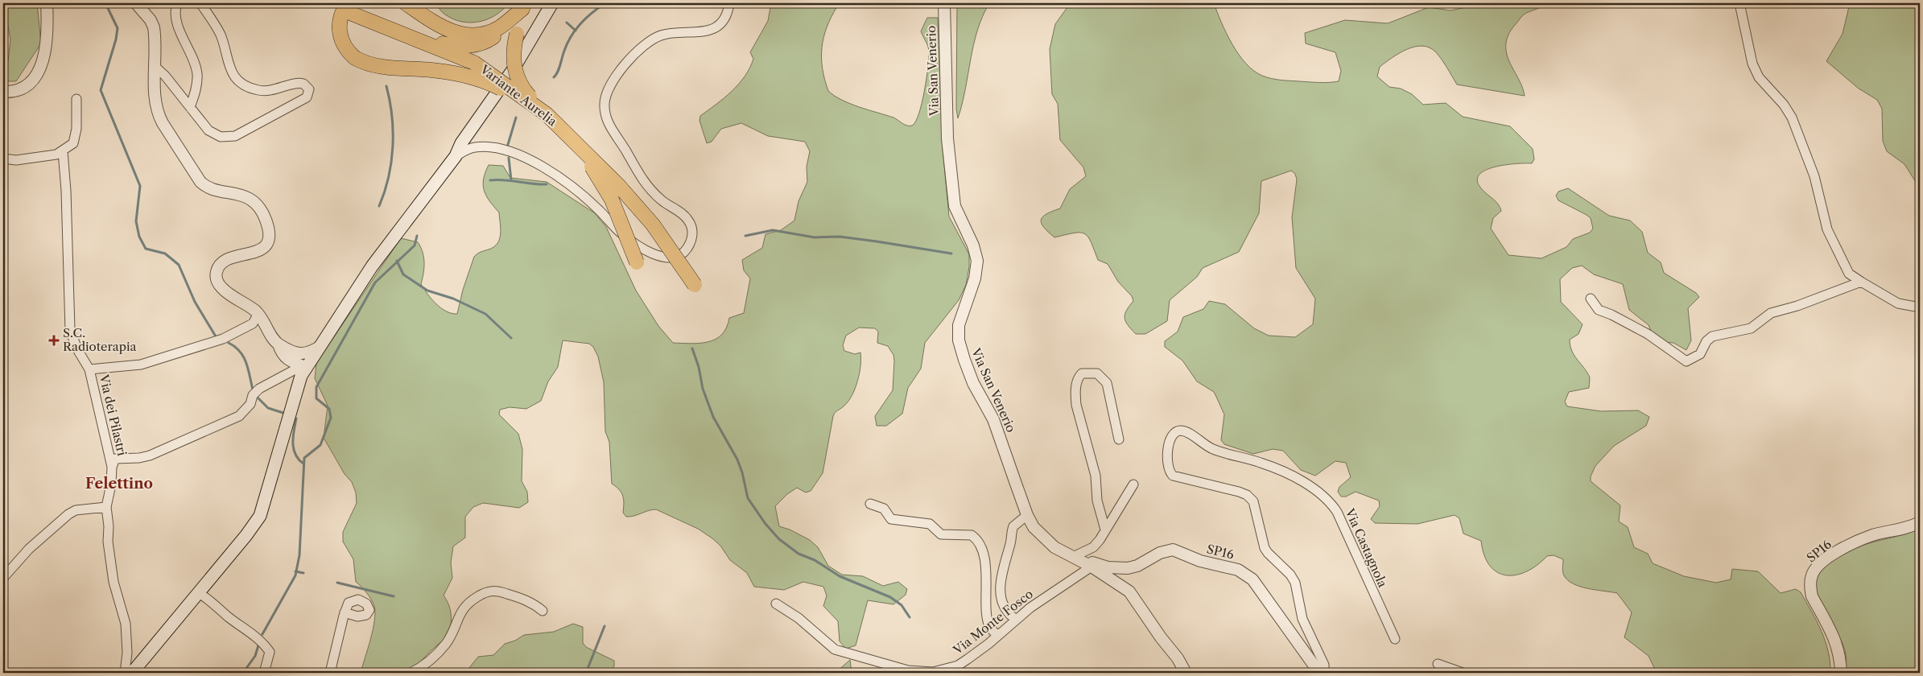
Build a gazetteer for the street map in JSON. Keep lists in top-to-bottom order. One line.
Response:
{"streets":{"highway":["Variante Aurelia"],"street":["Via San Venerio","Via dei Pilastri","Via Castagnola","SP16","Via Monte Fosco"]},"crossings":[["Via San Venerio","SP16"],["Via San Venerio","Via Monte Fosco"]],"districts":["Felettino"],"places":{"health":["S.C. Radioterapia"]}}
